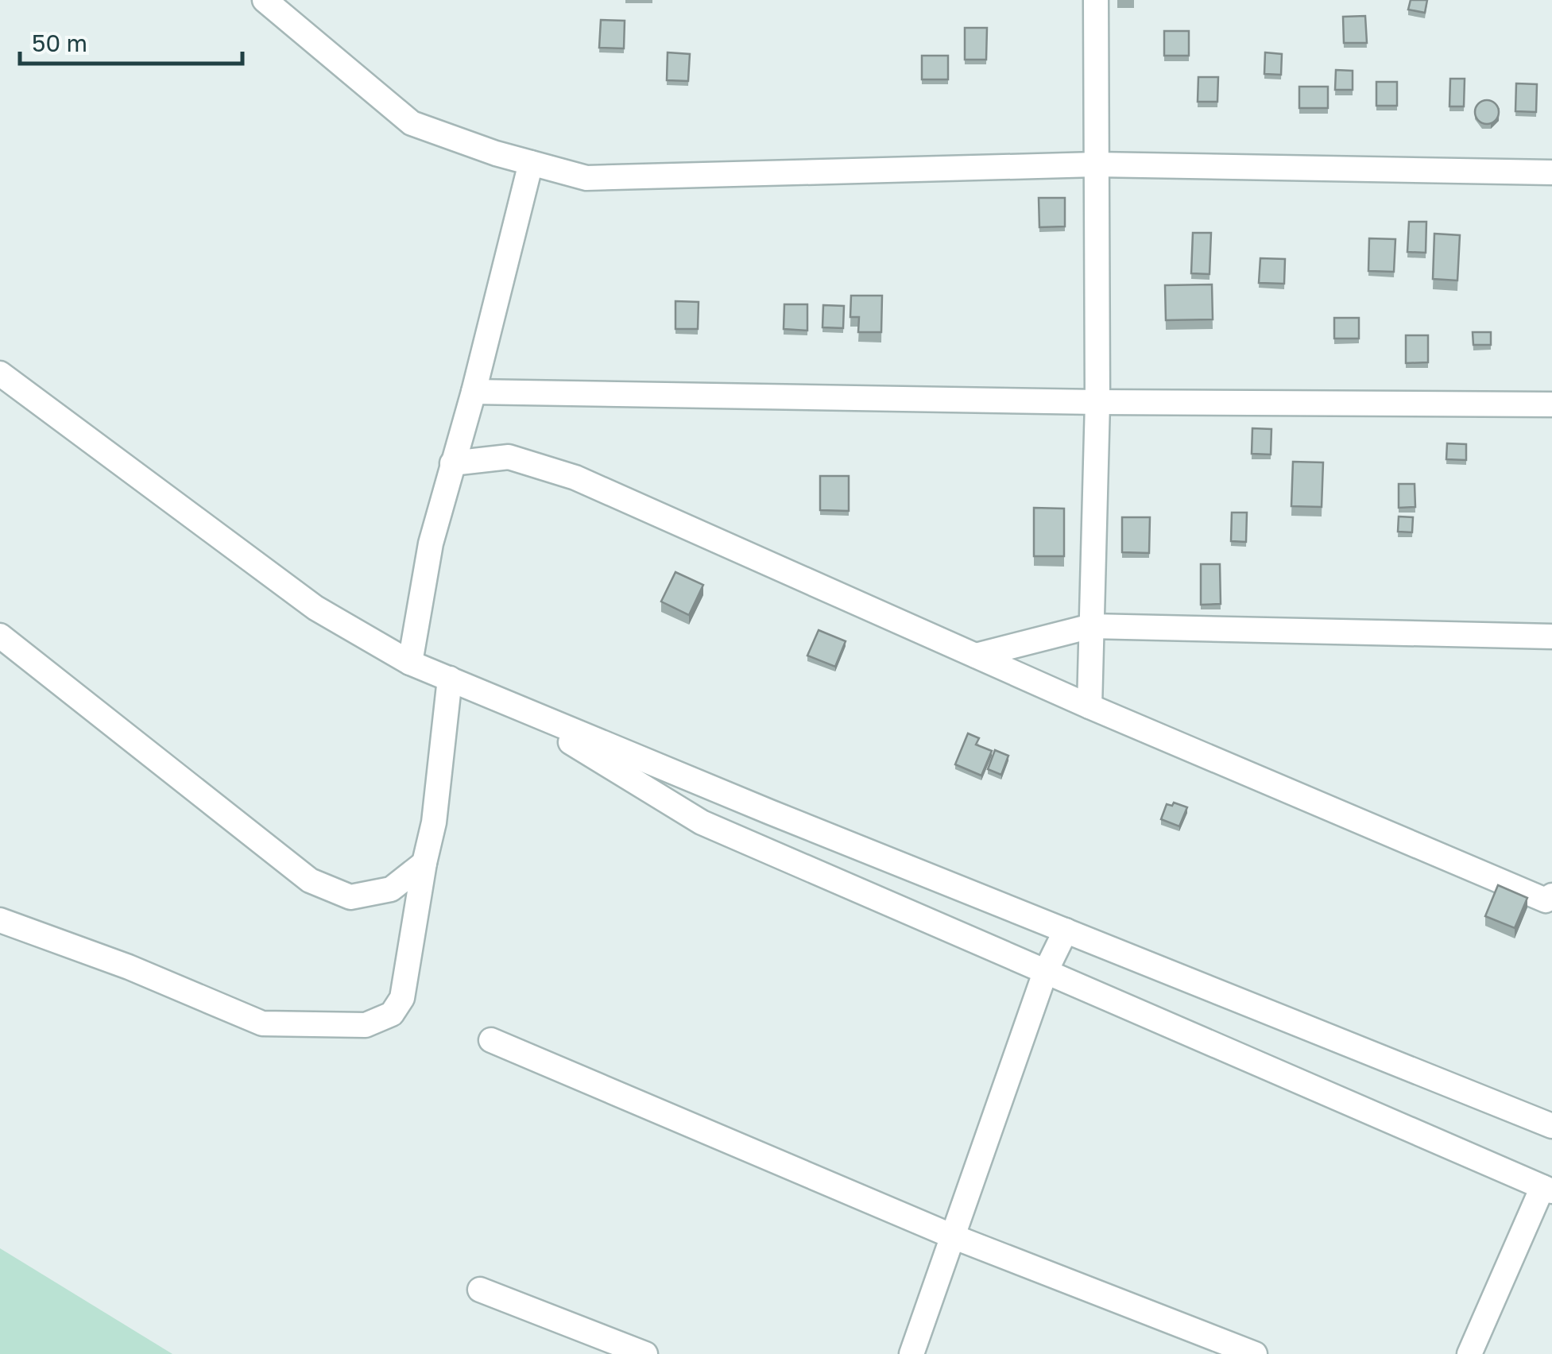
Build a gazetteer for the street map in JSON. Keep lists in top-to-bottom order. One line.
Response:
{"scale_bar":"50 m"}
